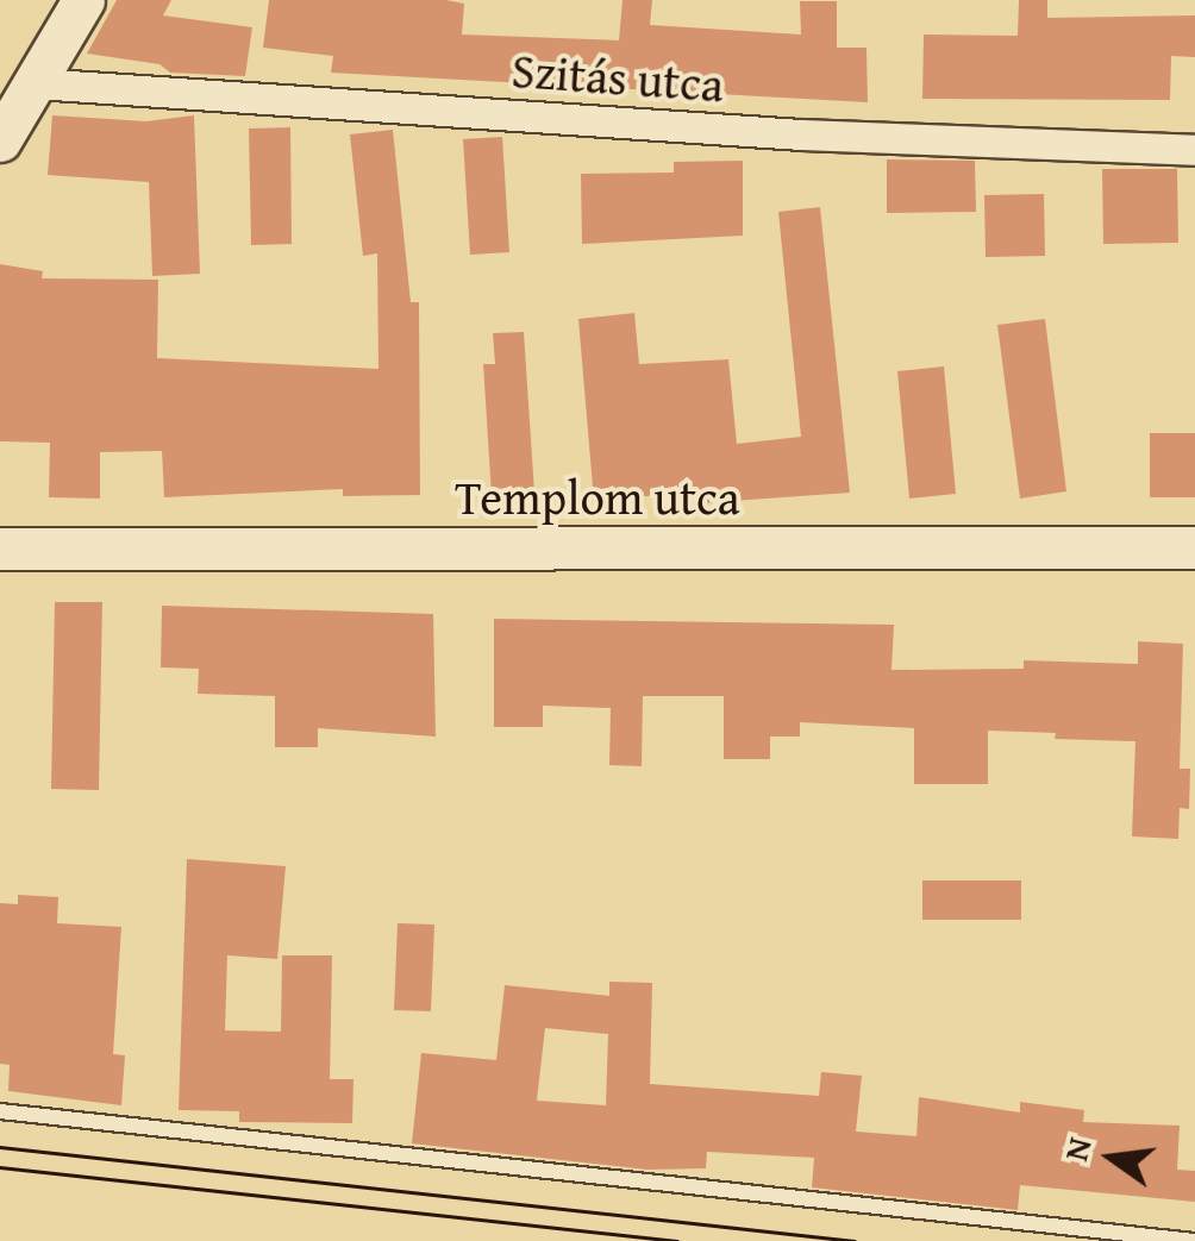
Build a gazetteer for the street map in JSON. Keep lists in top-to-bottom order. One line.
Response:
{"streets":{"main road":["Templom utca"],"street":["Szitás utca"]},"north":"left"}
